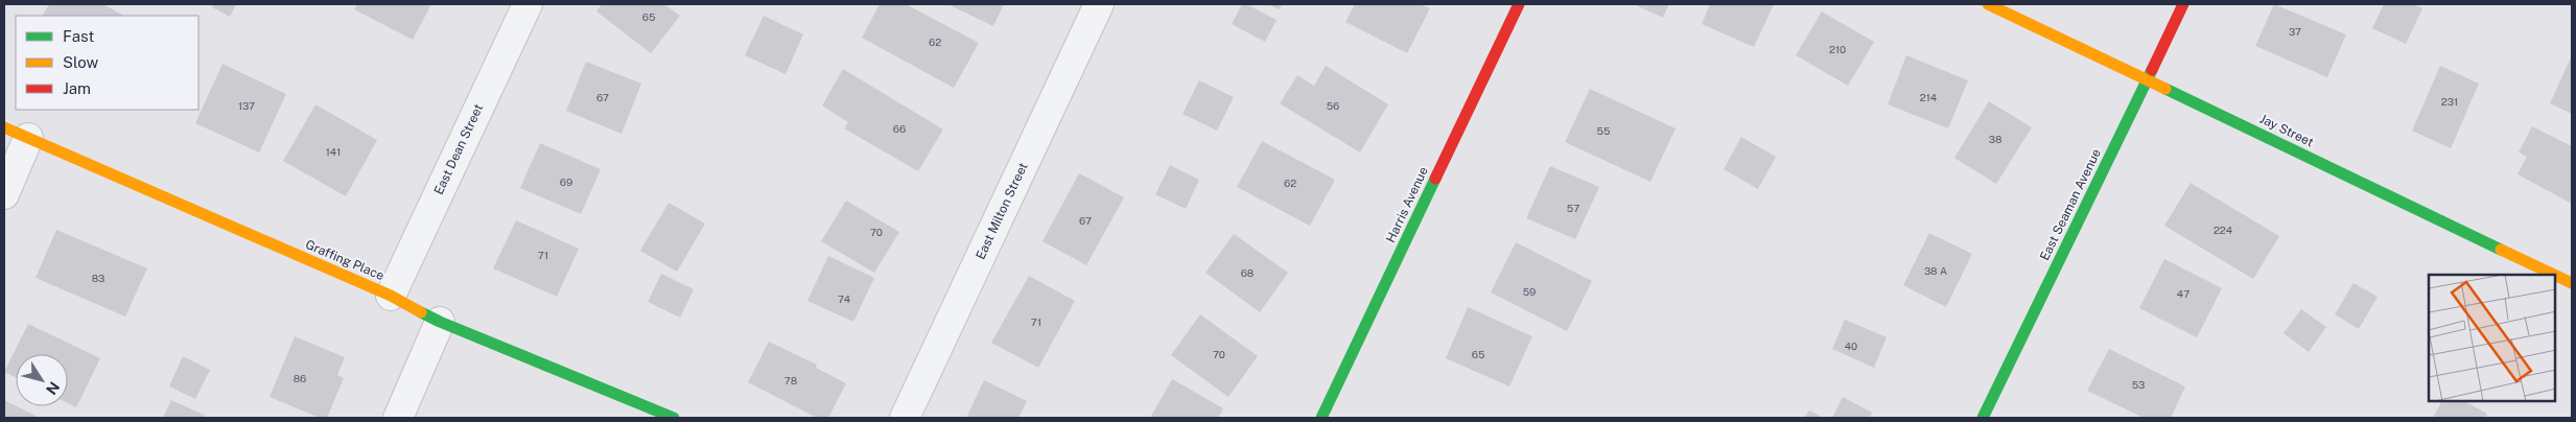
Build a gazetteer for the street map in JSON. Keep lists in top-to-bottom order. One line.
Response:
{"streets":{"street":["Jay Street","East Dean Street","Harris Avenue","East Seaman Avenue","East Milton Street","Graffing Place"]},"crossings":[["Jay Street","East Seaman Avenue"],["East Dean Street","Graffing Place"]],"house_numbers":["65","37","62","210","67","214","231","137","56","66","55","38","141","69","62","57","67","224","70","71","38 A","68","83","59","47","74","71","40","70","65","86","78","53"],"legend":["Fast","Slow","Jam"],"north":"bottom right"}
